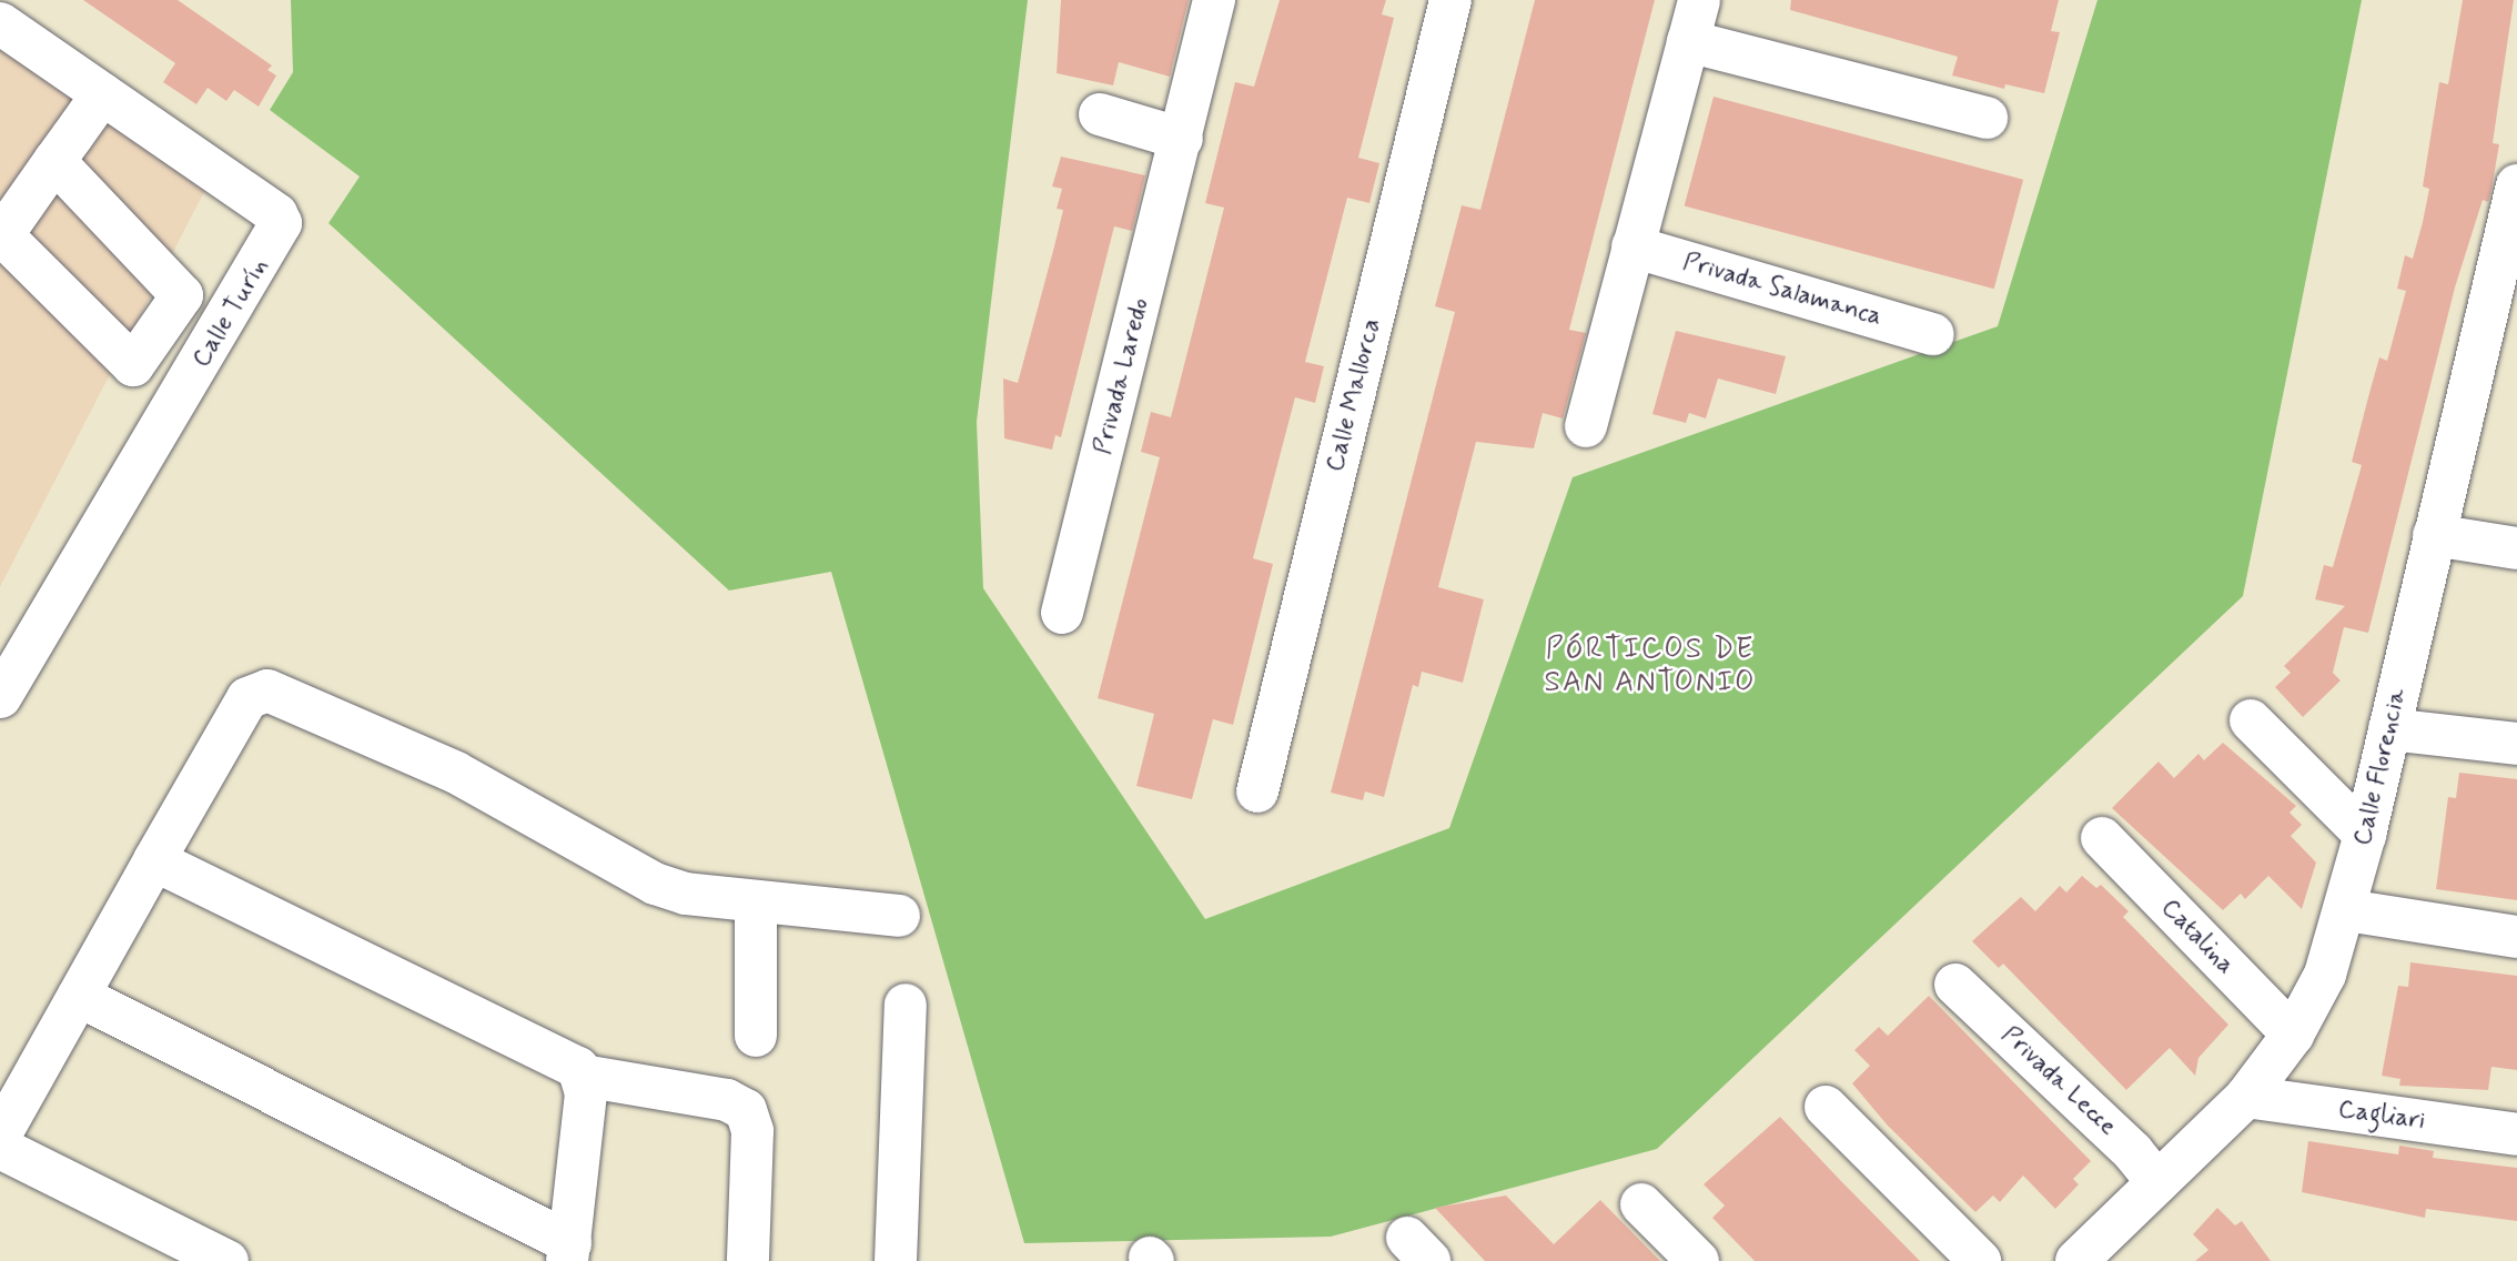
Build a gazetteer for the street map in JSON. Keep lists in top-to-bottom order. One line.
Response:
{"streets":{"street":["Privada Salamanca","Calle Turín","Privada Laredo","Calle Mallorca","Calle Florencia","Catalina","Privada Lecce","Cagliari"]},"crossings":[["Calle Florencia","Catalina"],["Calle Florencia","Privada Lecce"],["Calle Florencia","Cagliari"]],"districts":["PÓRTICOS DE SAN ANTONIO"]}
